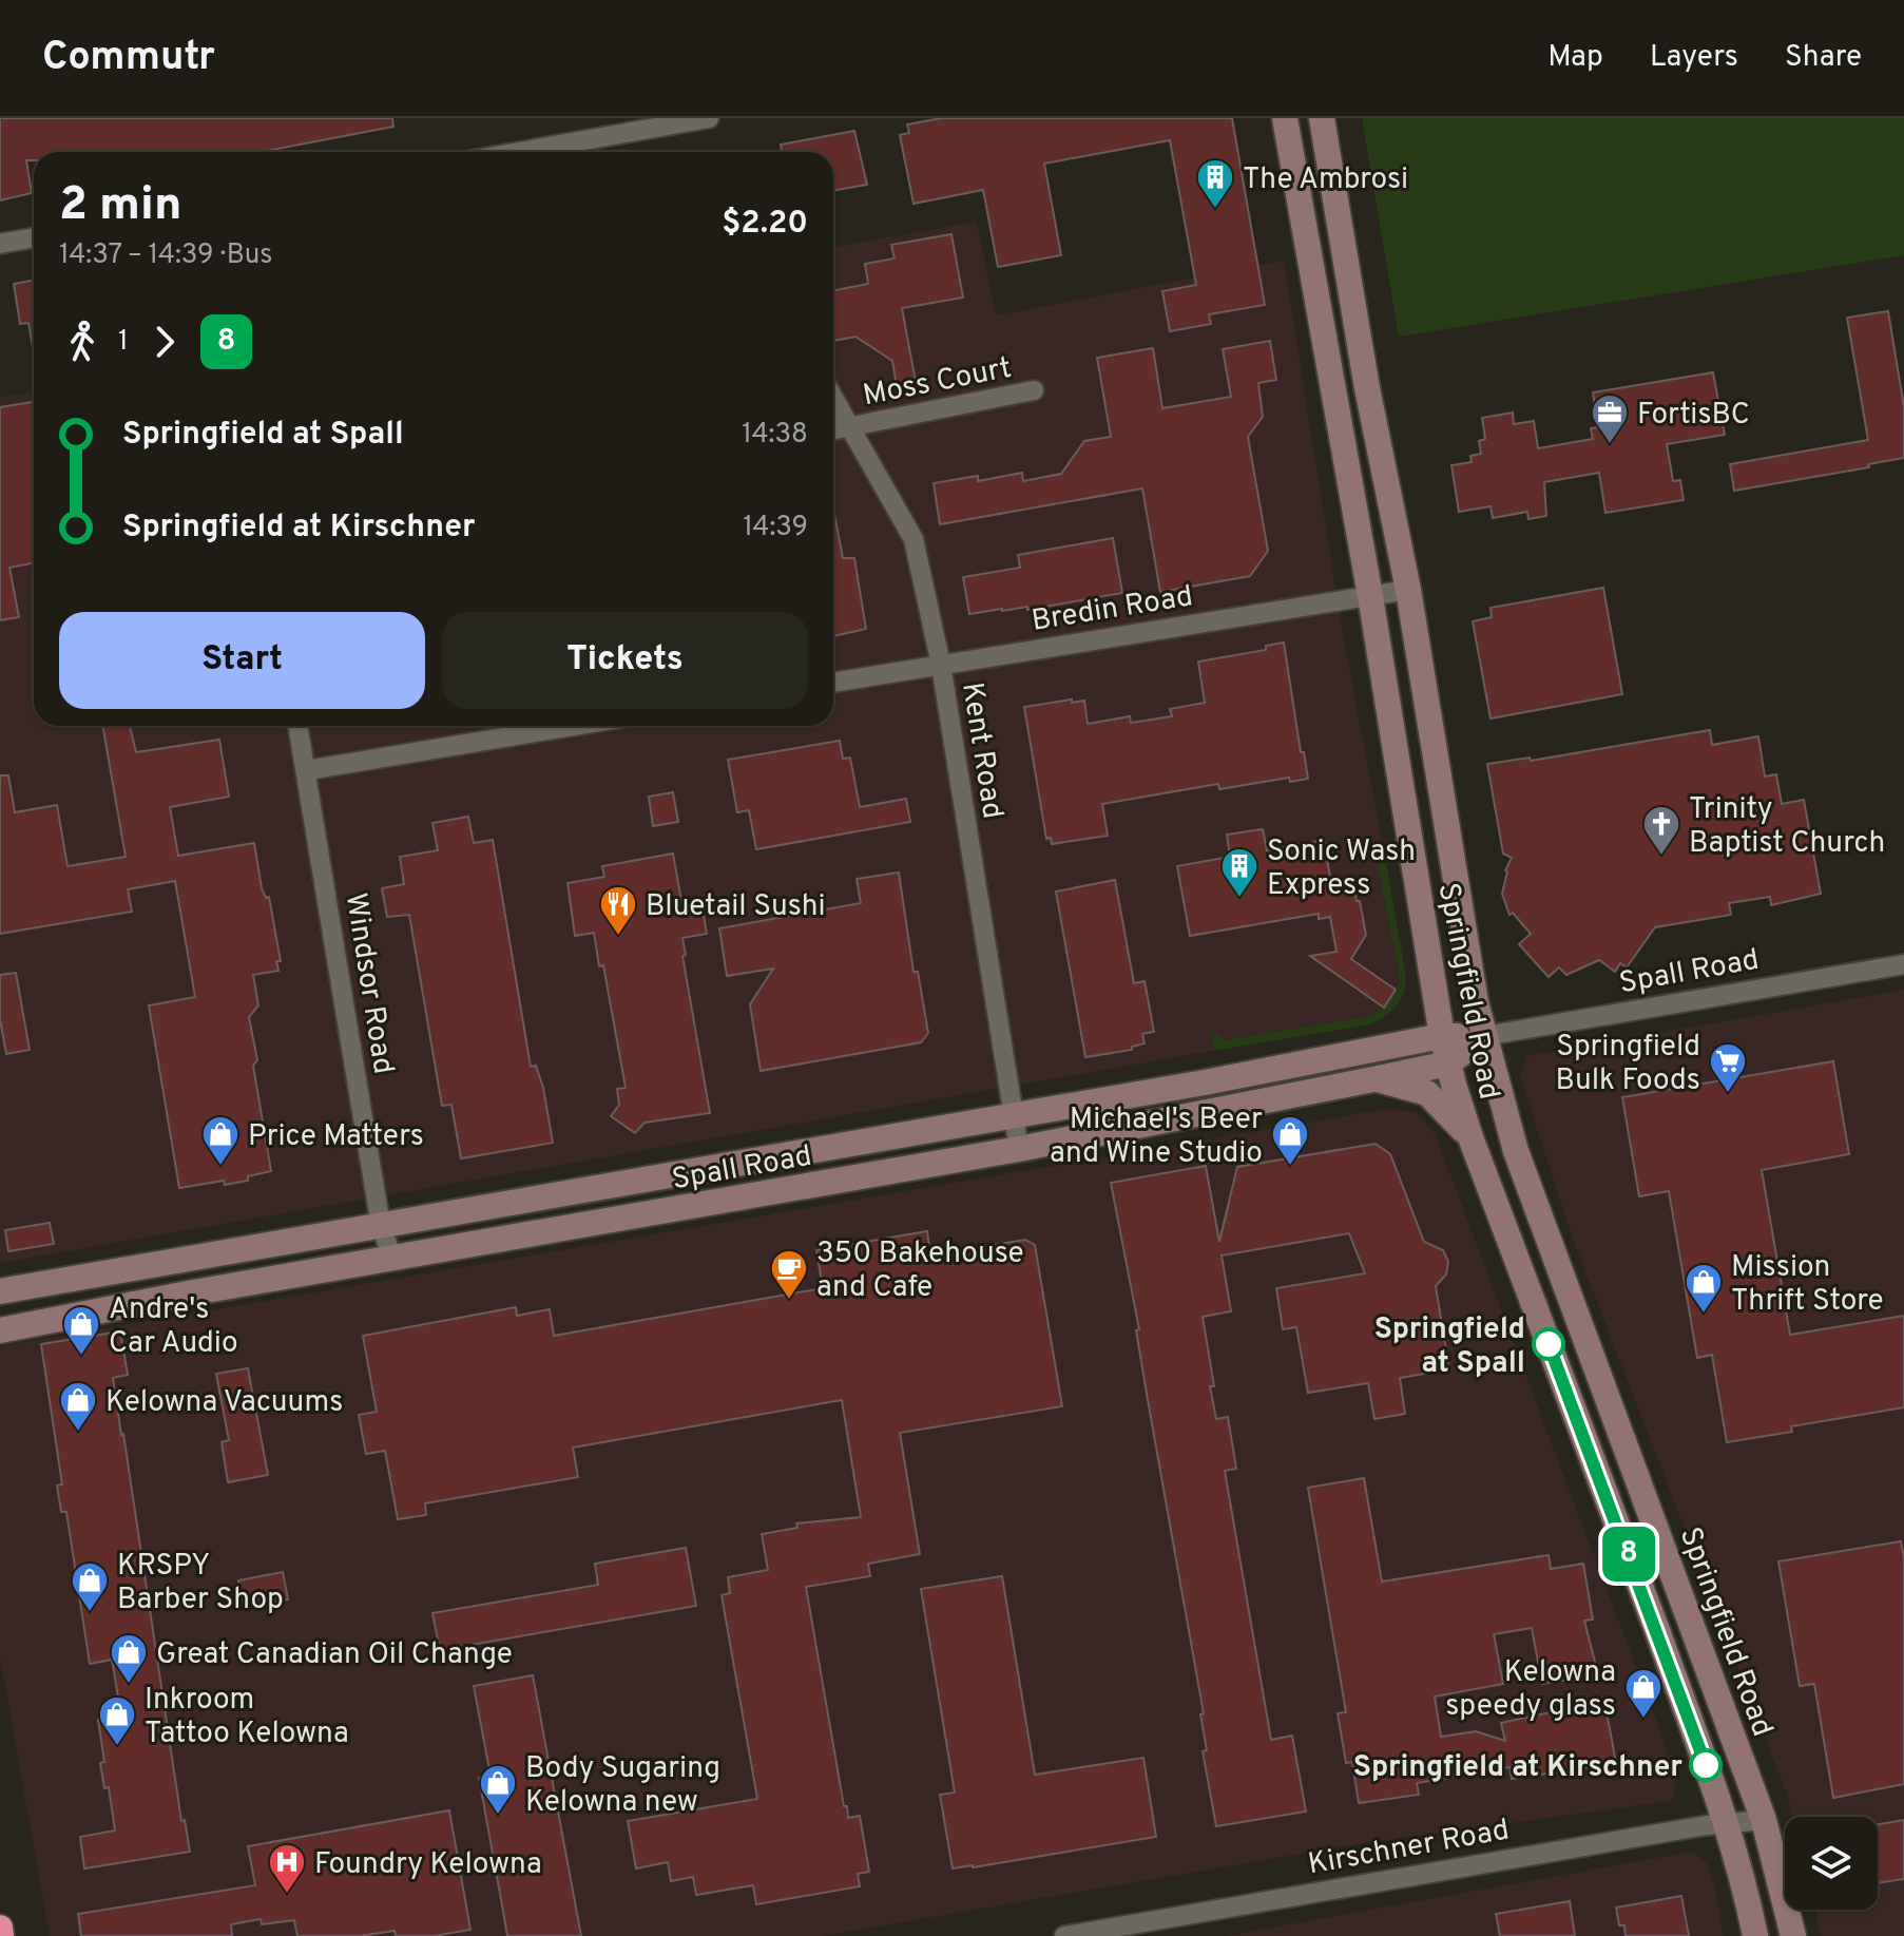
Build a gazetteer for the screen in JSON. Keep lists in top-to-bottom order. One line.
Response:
{"streets":{"main road":["Spall Road","Springfield Road"],"street":["Moss Court","Bredin Road","Kent Road","Windsor Road","Kirschner Road"]},"crossings":[["Moss Court","Kent Road"],["Bredin Road","Kent Road"],["Bredin Road","Springfield Road"],["Kent Road","Spall Road"],["Spall Road","Windsor Road"],["Spall Road","Springfield Road"],["Springfield Road","Kirschner Road"]],"places":{"building":["The Ambrosi","Sonic Wash Express"],"office":["FortisBC"],"church":["Trinity Baptist Church"],"restaurant":["Bluetail Sushi"],"supermarket":["Springfield Bulk Foods"],"shop":["Price Matters","Michael's Beer and Wine Studio","Mission Thrift Store","Andre's Car Audio","Kelowna Vacuums","KRSPY Barber Shop","Great Canadian Oil Change","Kelowna speedy glass","Inkroom Tattoo Kelowna","Body Sugaring Kelowna new"],"cafe":["350 Bakehouse and Cafe"],"other":["Springfield at Spall","Springfield at Kirschner"],"hospital":["Foundry Kelowna"]},"lines":["bus line 8"],"page":{"header":"Commutr","nav":["Map","Layers","Share"],"on_map":"8","heading":["2 min","14:37 – 14:39 · Bus","$2.20"],"legs":["1","8"],"list":[{"name":"Springfield at Spall","value":"14:38"},{"name":"Springfield at Kirschner","value":"14:39"}],"buttons":["Start","Tickets"]}}
